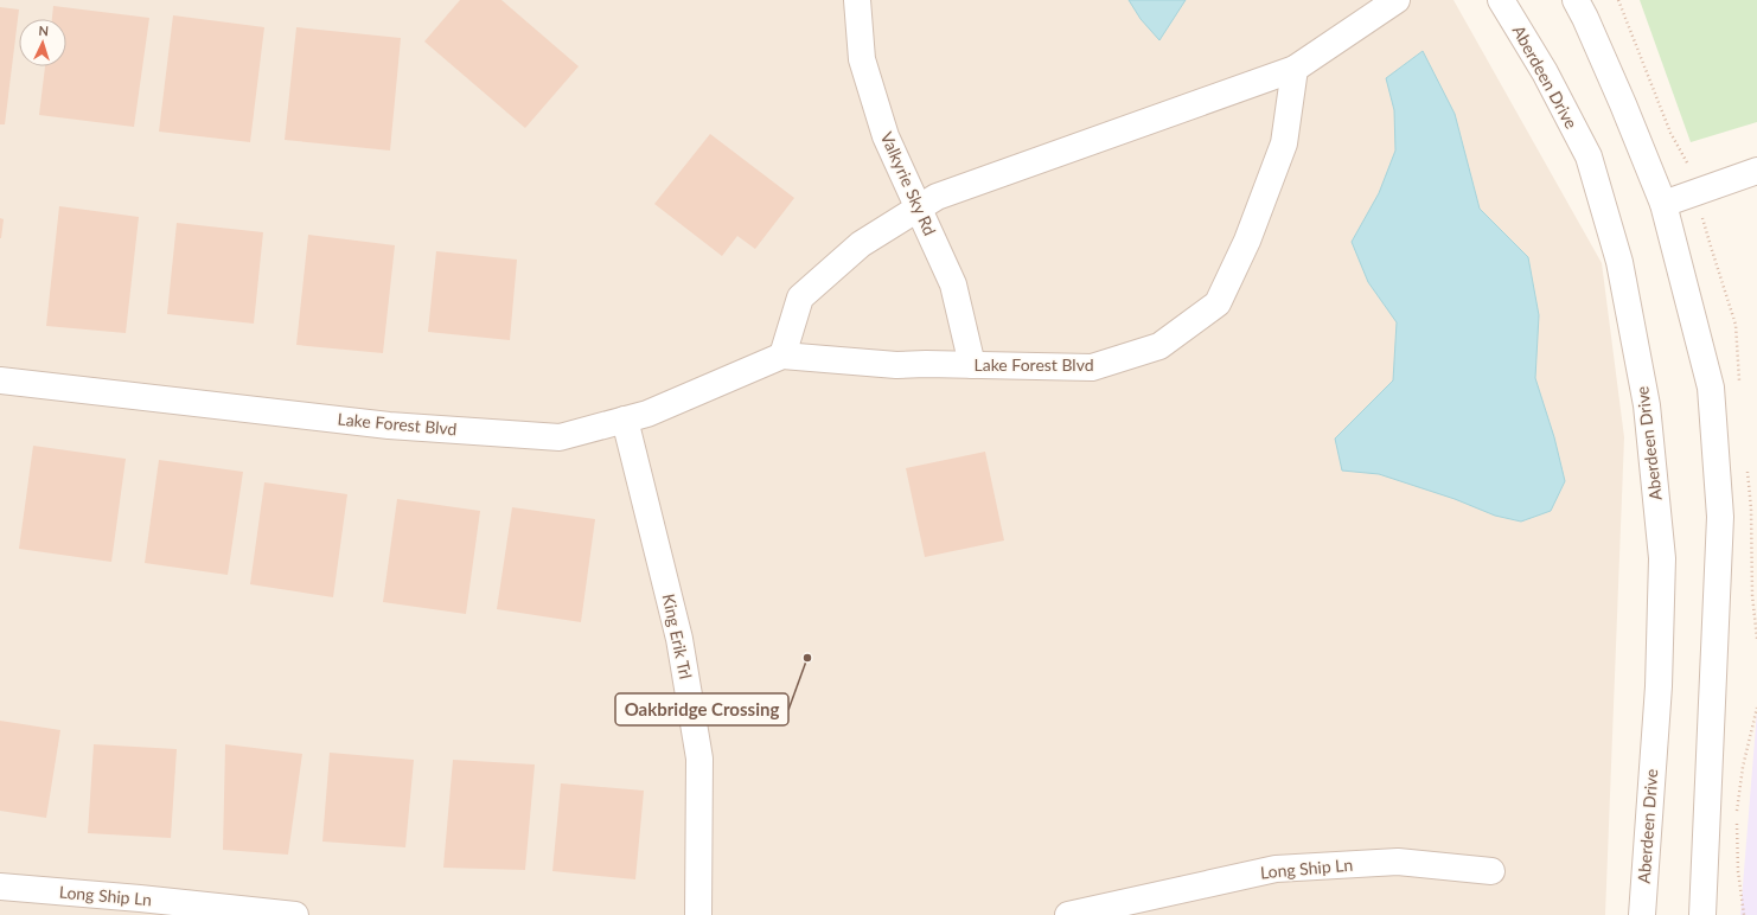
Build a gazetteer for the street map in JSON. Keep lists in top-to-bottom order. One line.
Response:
{"streets":{"street":["Aberdeen Drive","Valkyrie Sky Rd","Lake Forest Blvd","King Erik Trl","Long Ship Ln"]},"crossings":[["Valkyrie Sky Rd","Lake Forest Blvd"],["Lake Forest Blvd","King Erik Trl"]],"places":["Oakbridge Crossing"],"north":"top"}
